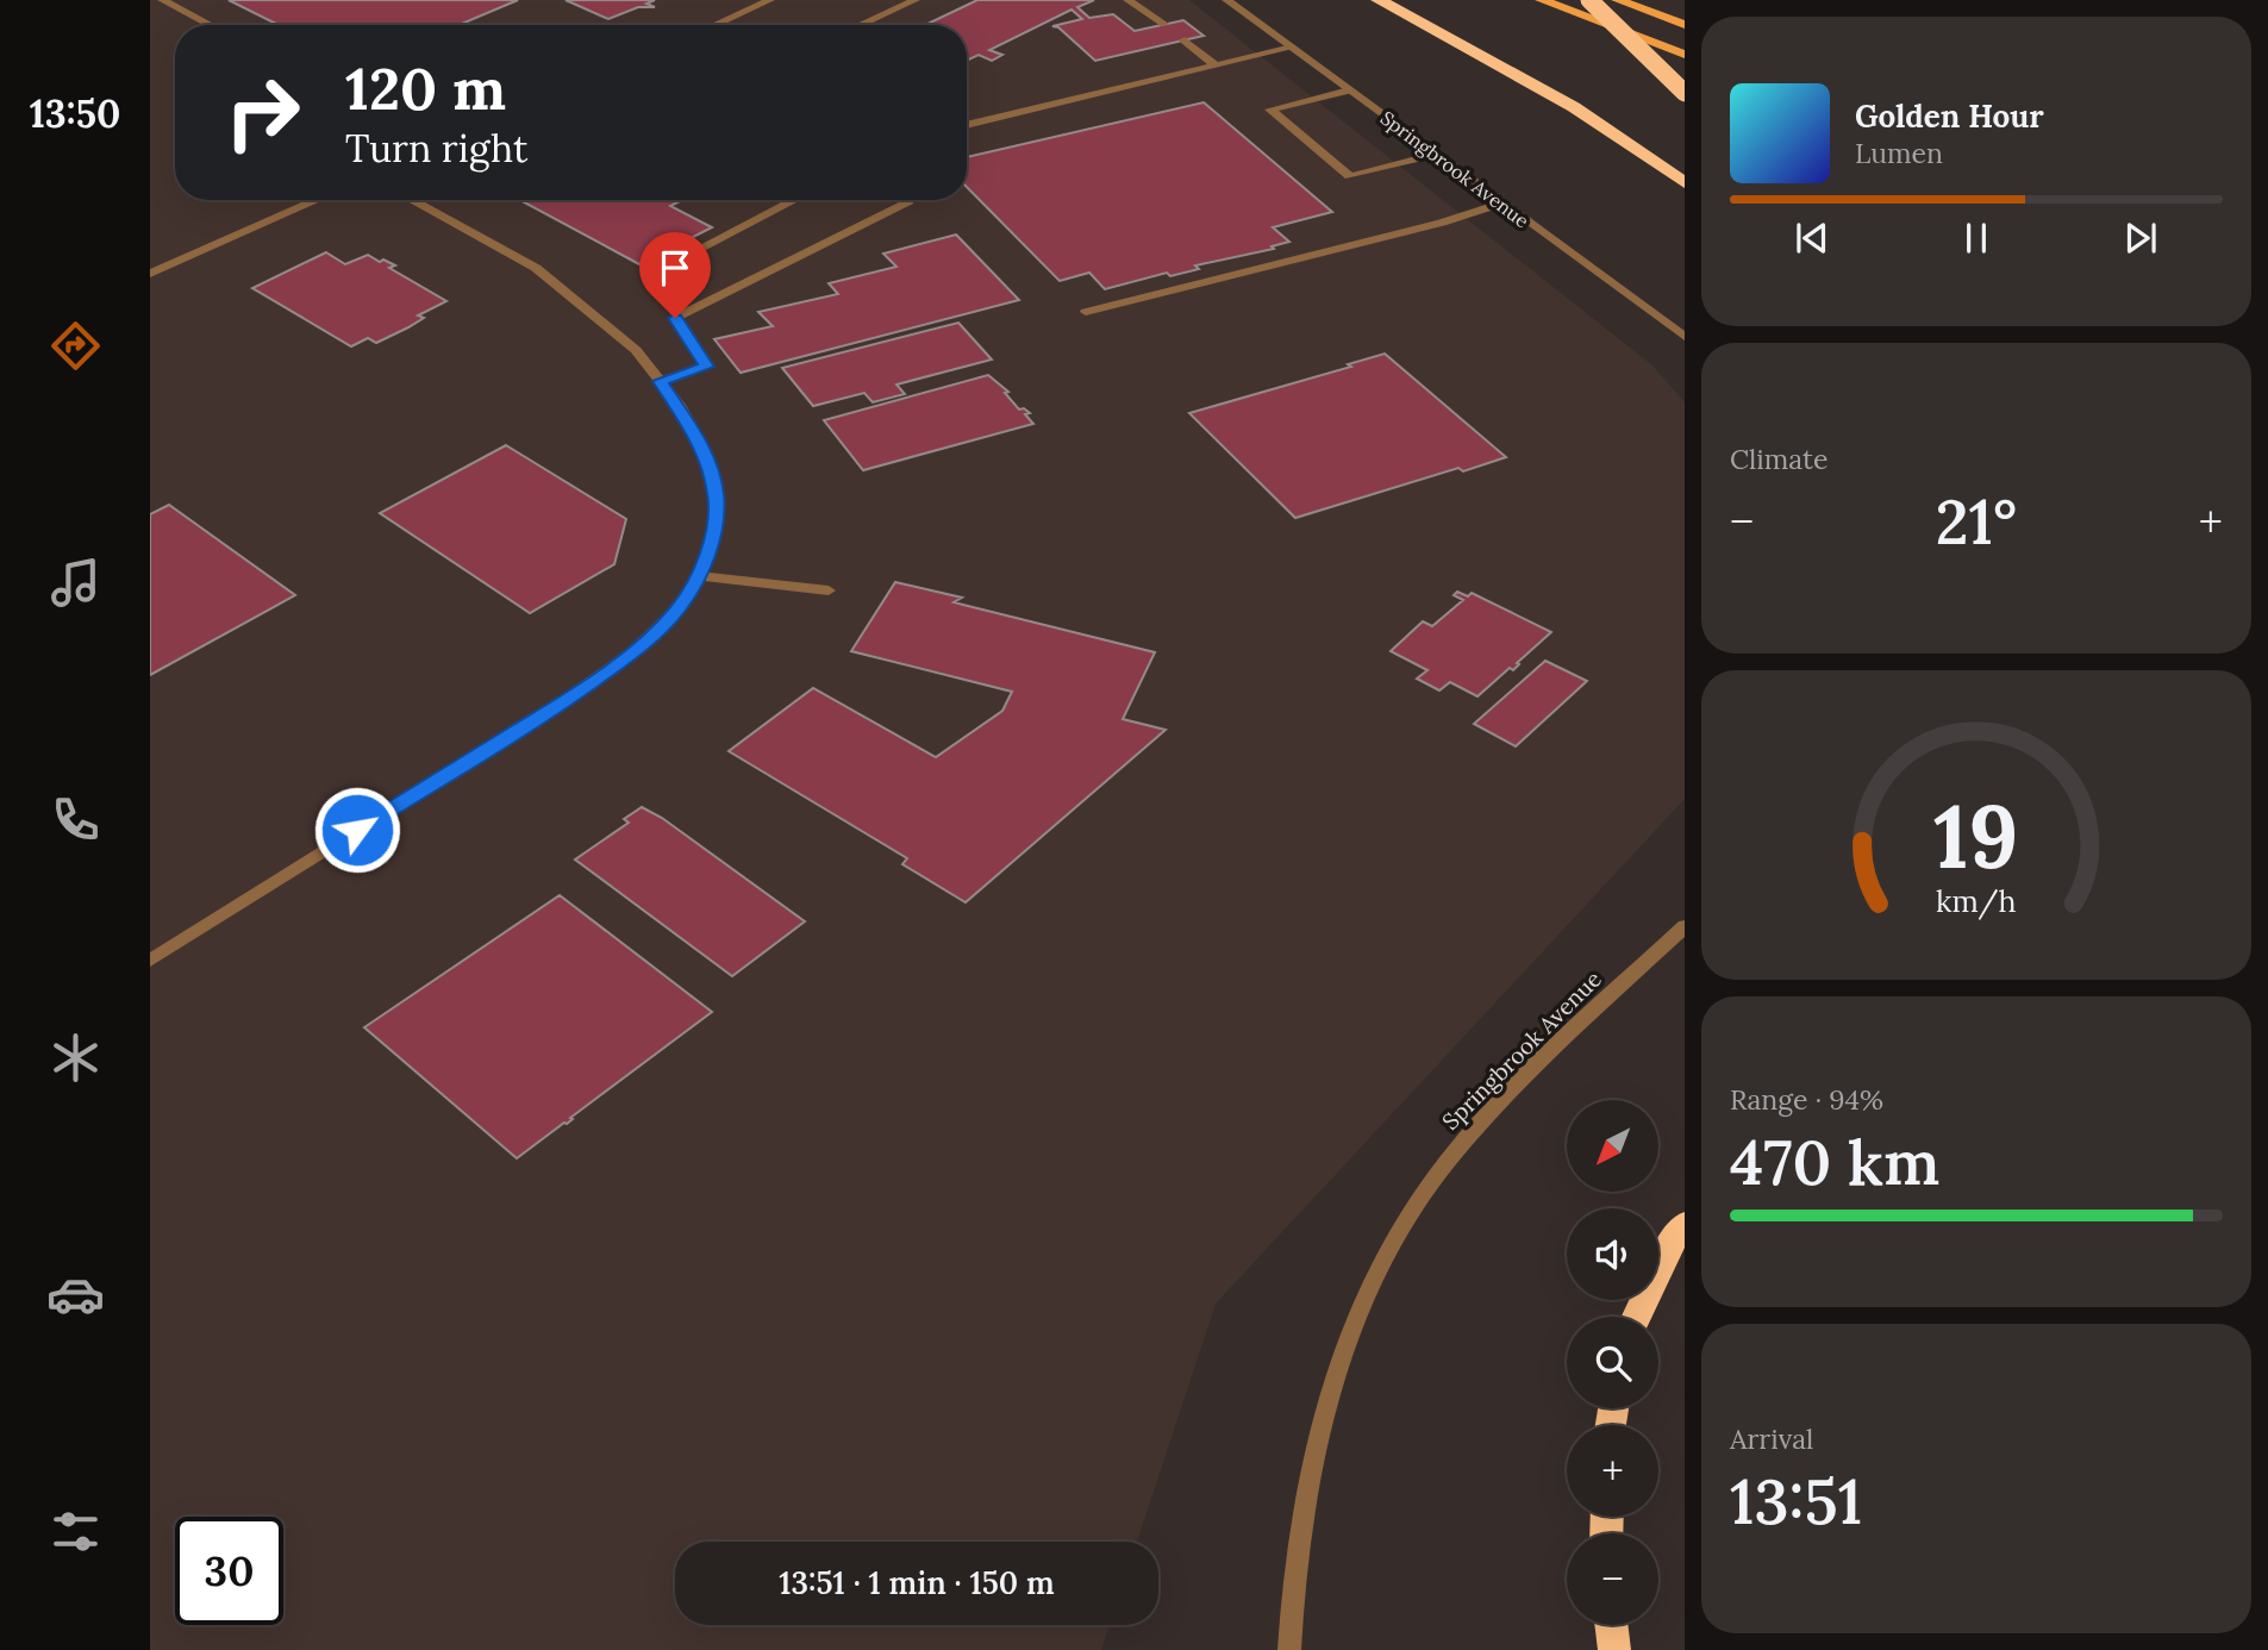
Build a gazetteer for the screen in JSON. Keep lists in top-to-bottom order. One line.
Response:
{"streets":{"street":["Springbrook Avenue"]},"north":"bottom left","page":{"tabs":"13:50","turn":["120 m","Turn right"],"song":["Golden Hour","Lumen"],"tile":["Climate",["Range · 94%","470 km"],["Arrival","13:51"]],"heat":["−","21°","+"],"map_buttons":["+","−"],"limit":"30","trip":"13:51 · 1 min · 150 m","gauge":["19","km/h"]}}
